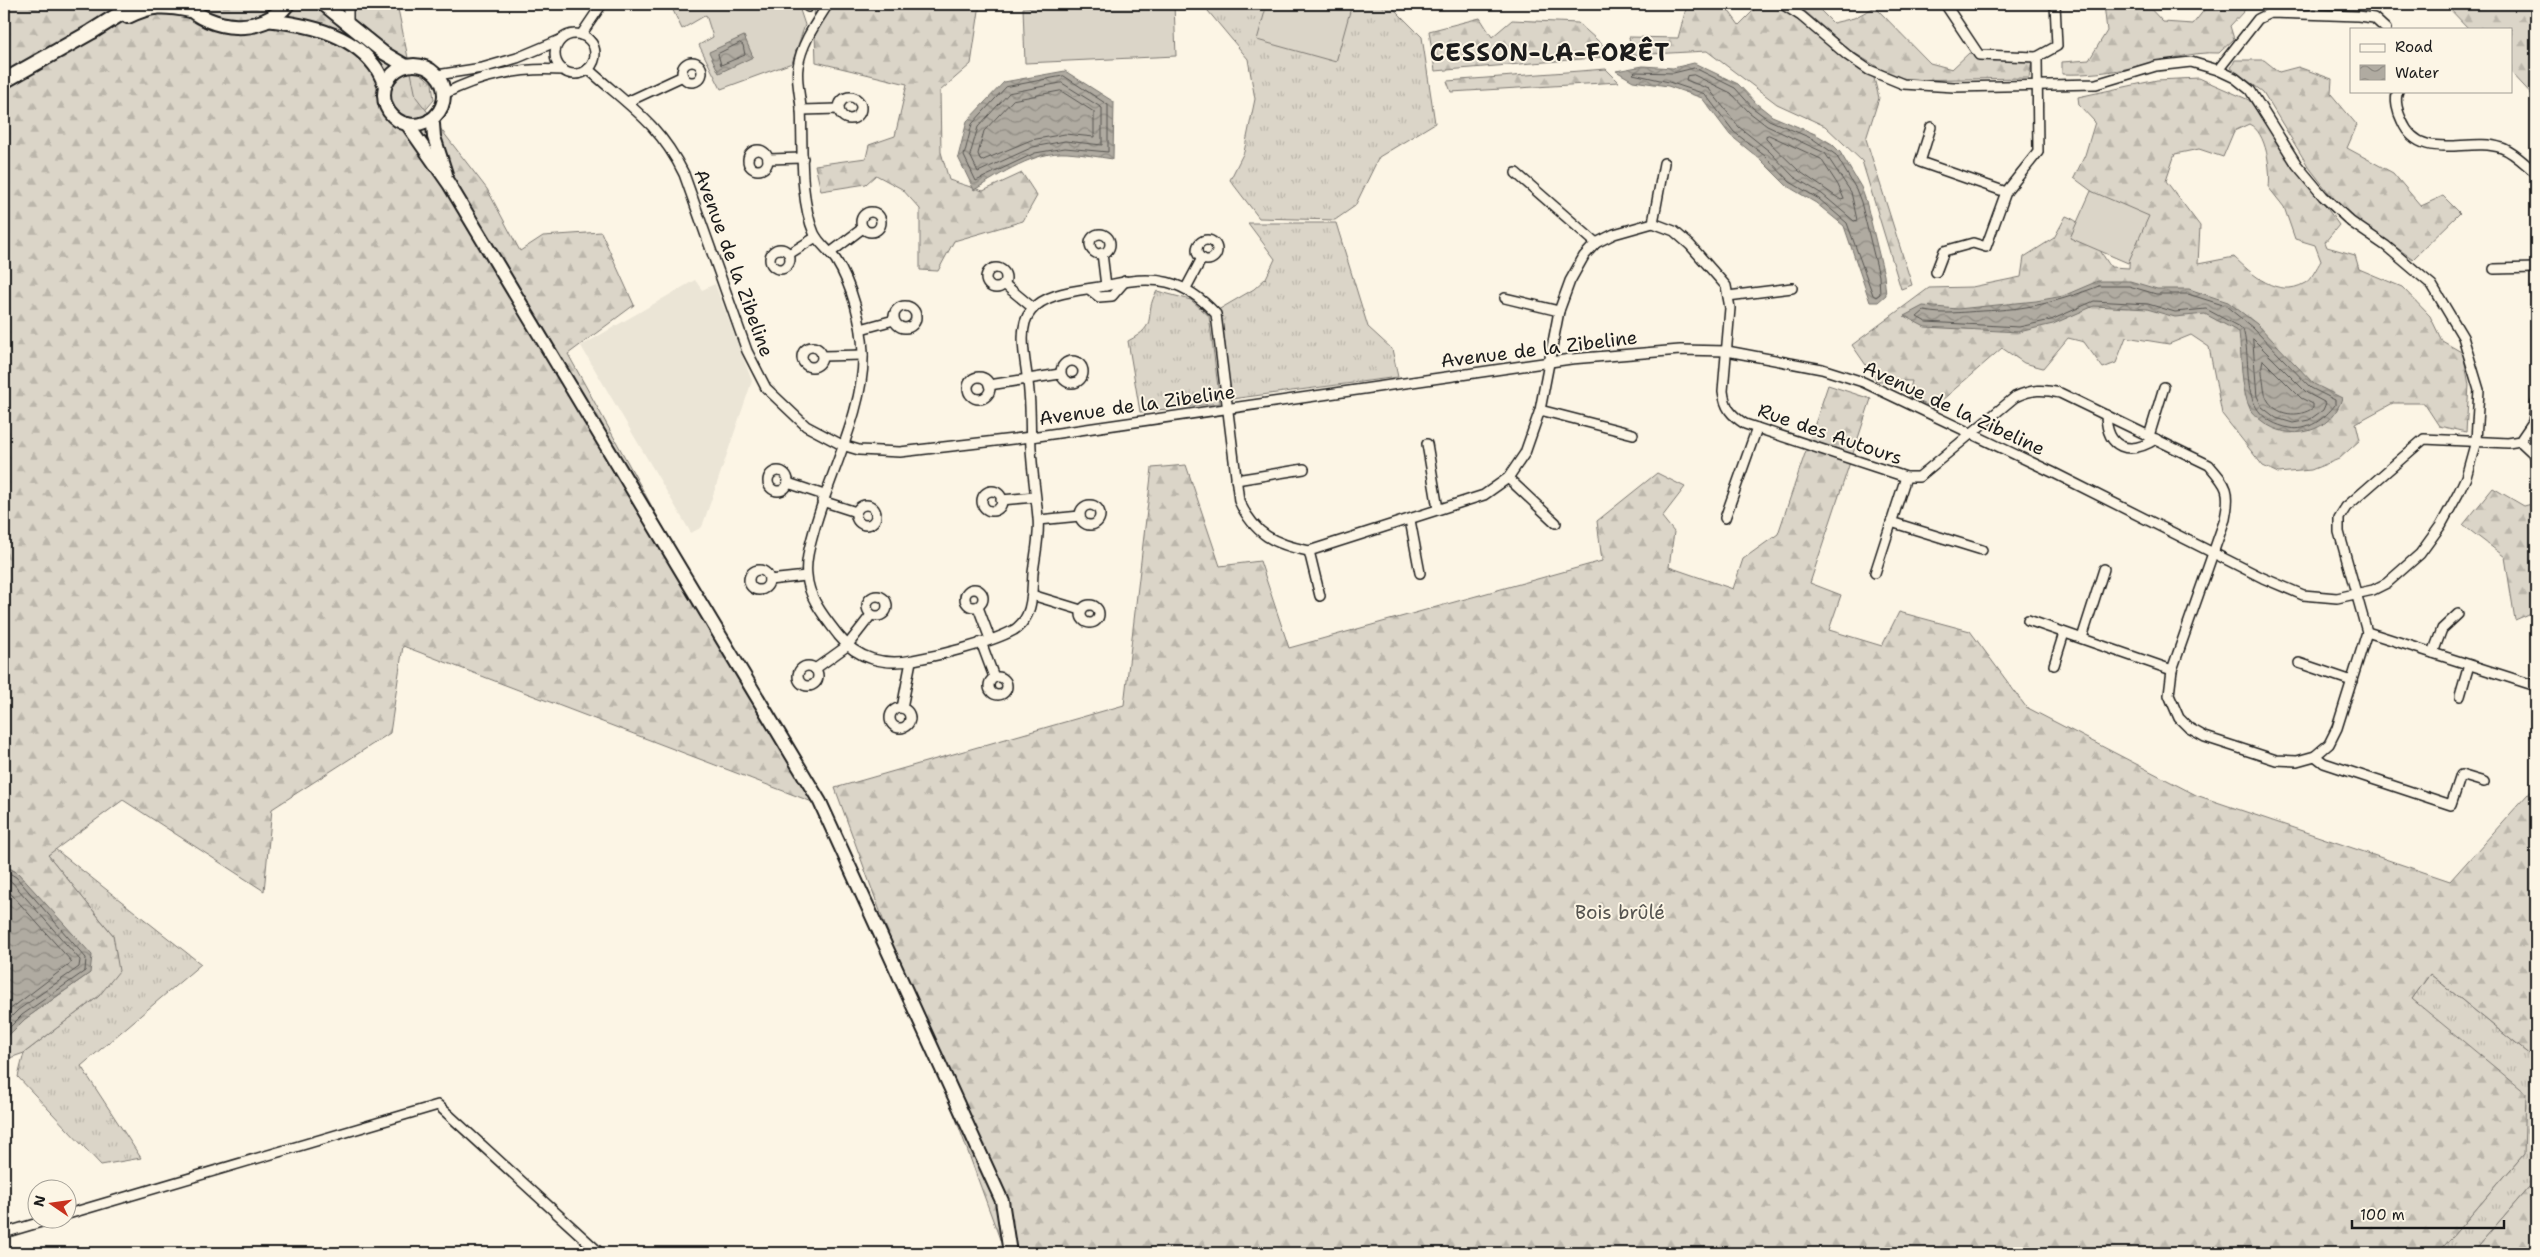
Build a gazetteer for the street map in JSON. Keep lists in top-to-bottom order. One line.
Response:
{"streets":{"street":["Avenue de la Zibeline","Rue des Autours"]},"crossings":[["Avenue de la Zibeline","Rue des Autours"]],"districts":["CESSON-LA-FORÊT"],"parks":["Bois brûlé"],"legend":["Road","Water"],"scale_bar":"100 m","north":"left"}
